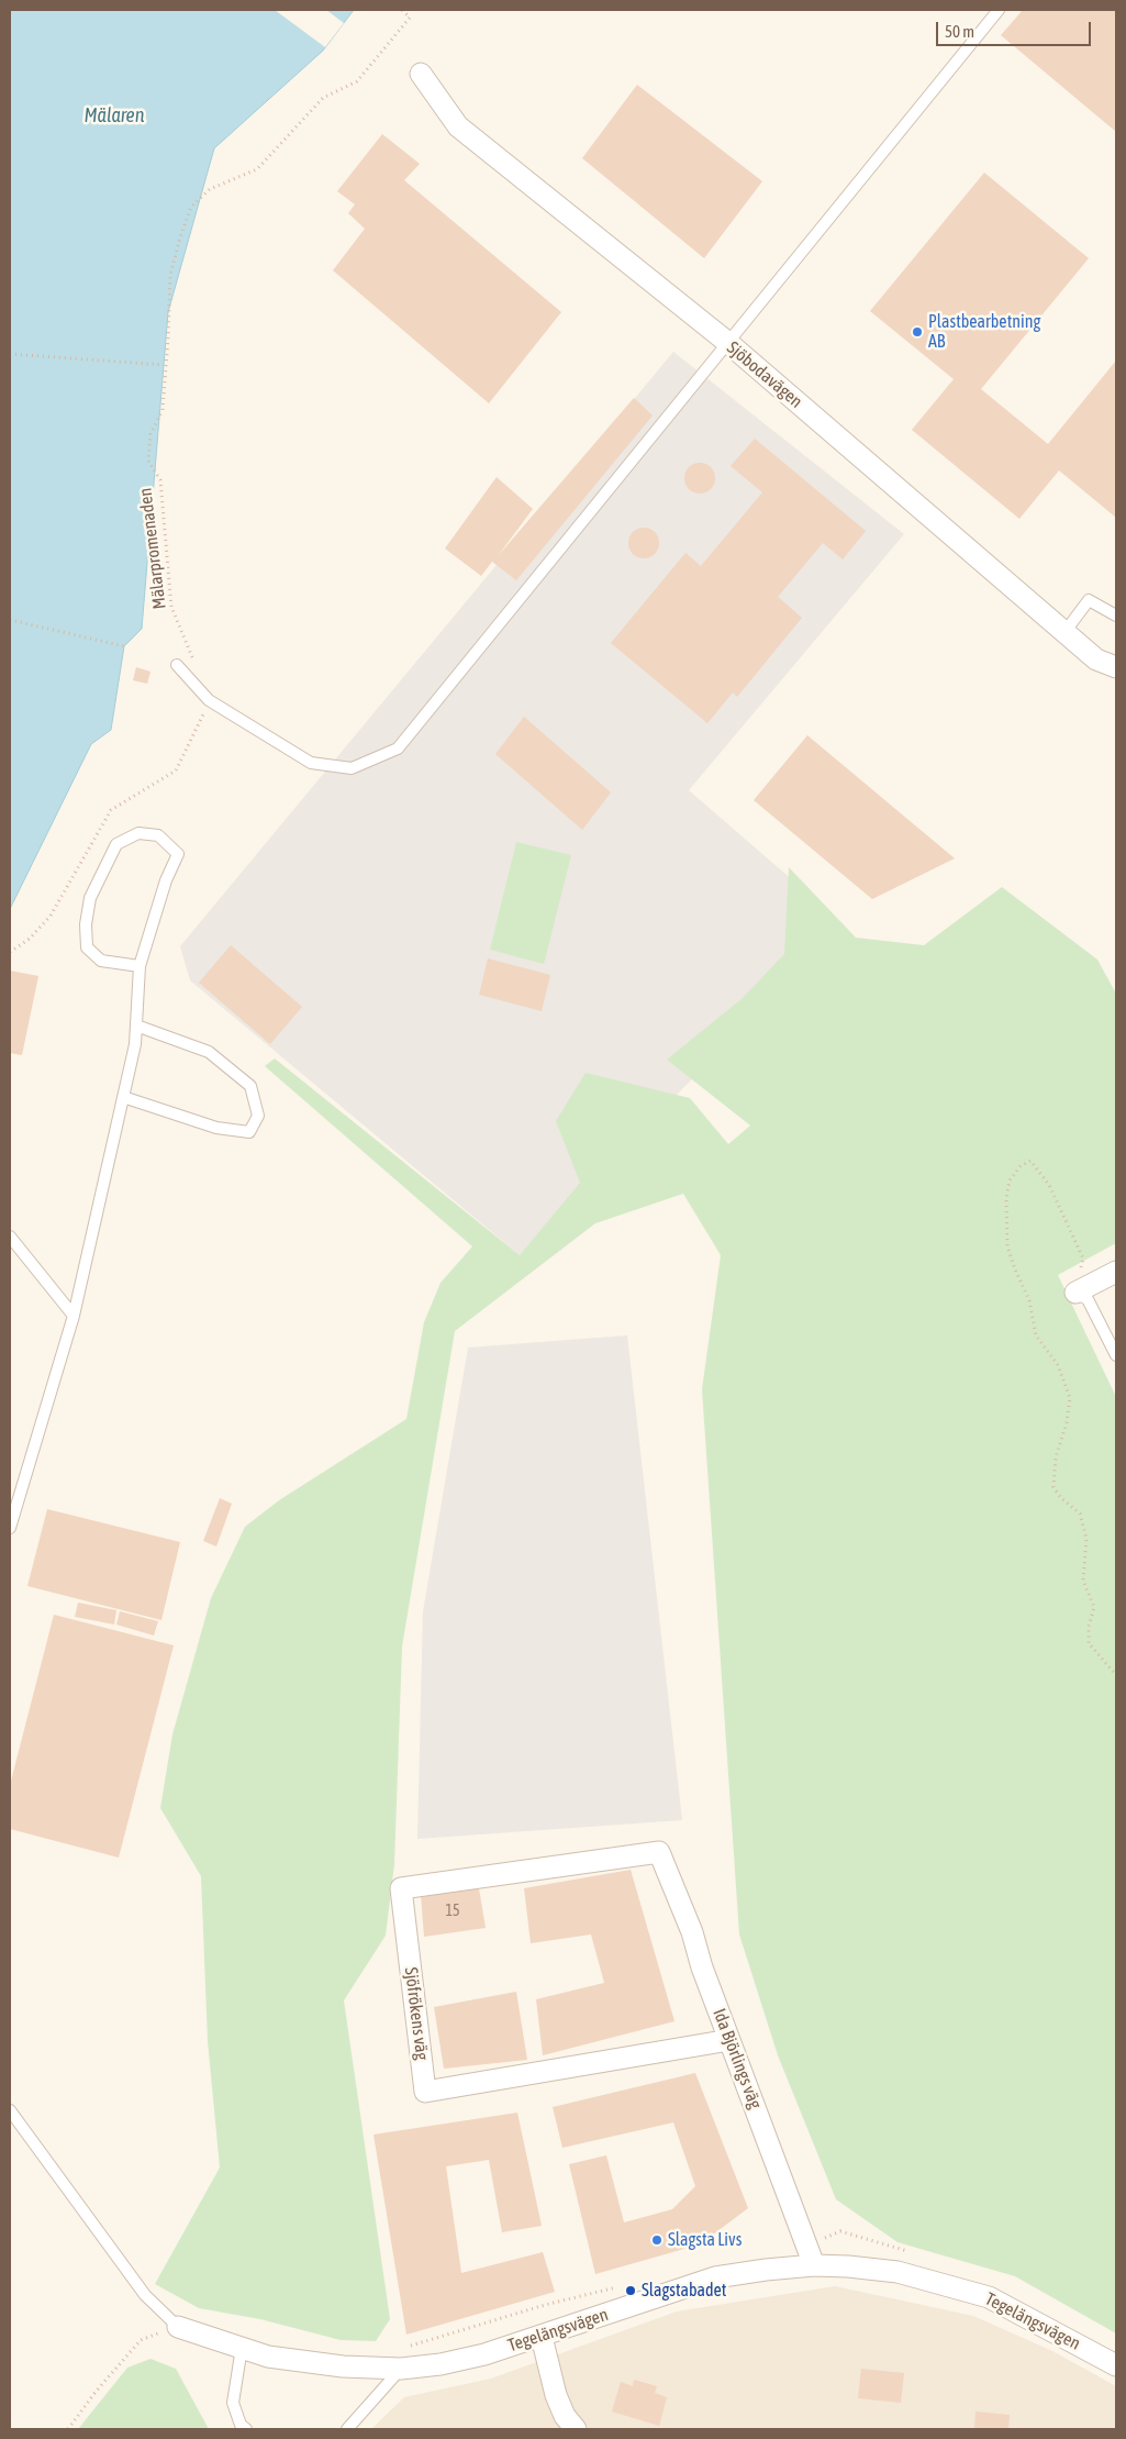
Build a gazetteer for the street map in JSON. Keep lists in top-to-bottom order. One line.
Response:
{"streets":{"street":["Sjöbodavägen","Sjöfrökens väg","Ida Björlings väg","Tegelängsvägen"],"path":["Mälarpromenaden"]},"crossings":[["Sjöfrökens väg","Ida Björlings väg"],["Ida Björlings väg","Tegelängsvägen"]],"water":["Mälaren"],"places":["Plastbearbetning AB","Slagsta Livs","Slagstabadet"],"house_numbers":["15"],"scale_bar":"50 m"}
